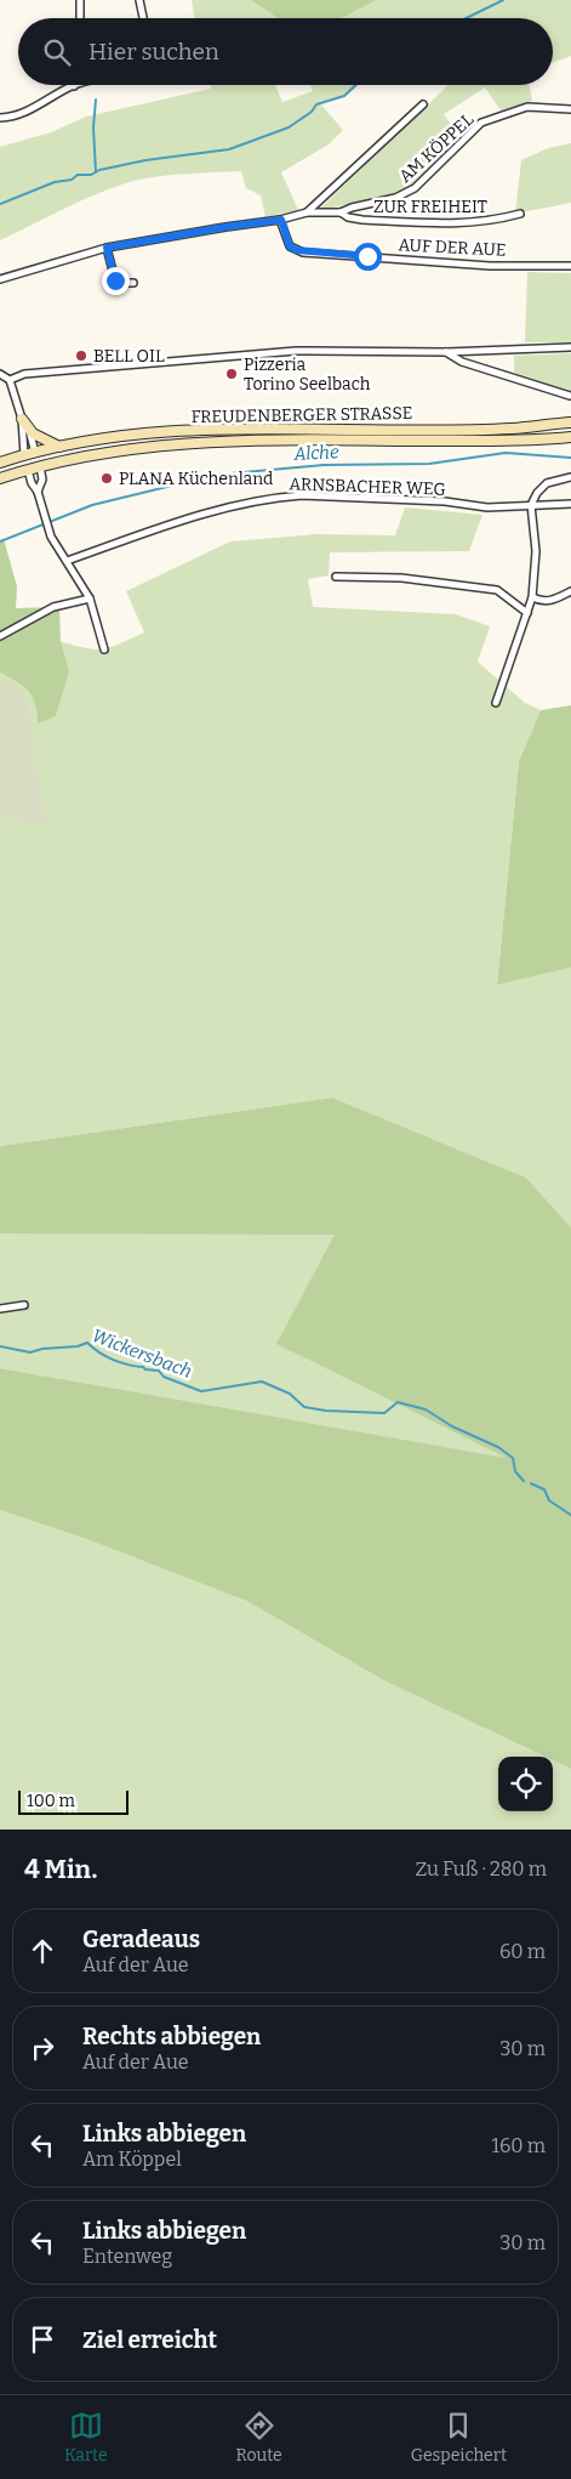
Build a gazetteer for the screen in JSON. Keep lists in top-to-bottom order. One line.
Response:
{"streets":{"main road":["FREUDENBERGER STRASSE"],"street":["AM KÖPPEL","ZUR FREIHEIT","AUF DER AUE","ARNSBACHER WEG"]},"crossings":[["AM KÖPPEL","ZUR FREIHEIT"],["AM KÖPPEL","AUF DER AUE"]],"water":["Alche","Wickersbach"],"places":["BELL OIL","Pizzeria Torino Seelbach","PLANA Küchenland"],"scale_bar":"100 m","page":{"search":"Hier suchen","scale":"100 m","heading":["4 Min.","Zu Fuß · 280 m"],"list":[["Geradeaus","Auf der Aue","60 m"],["Rechts abbiegen","Auf der Aue","30 m"],["Links abbiegen","Am Köppel","160 m"],["Links abbiegen","Entenweg","30 m"],"Ziel erreicht"],"nav":["Karte","Route","Gespeichert"]}}
